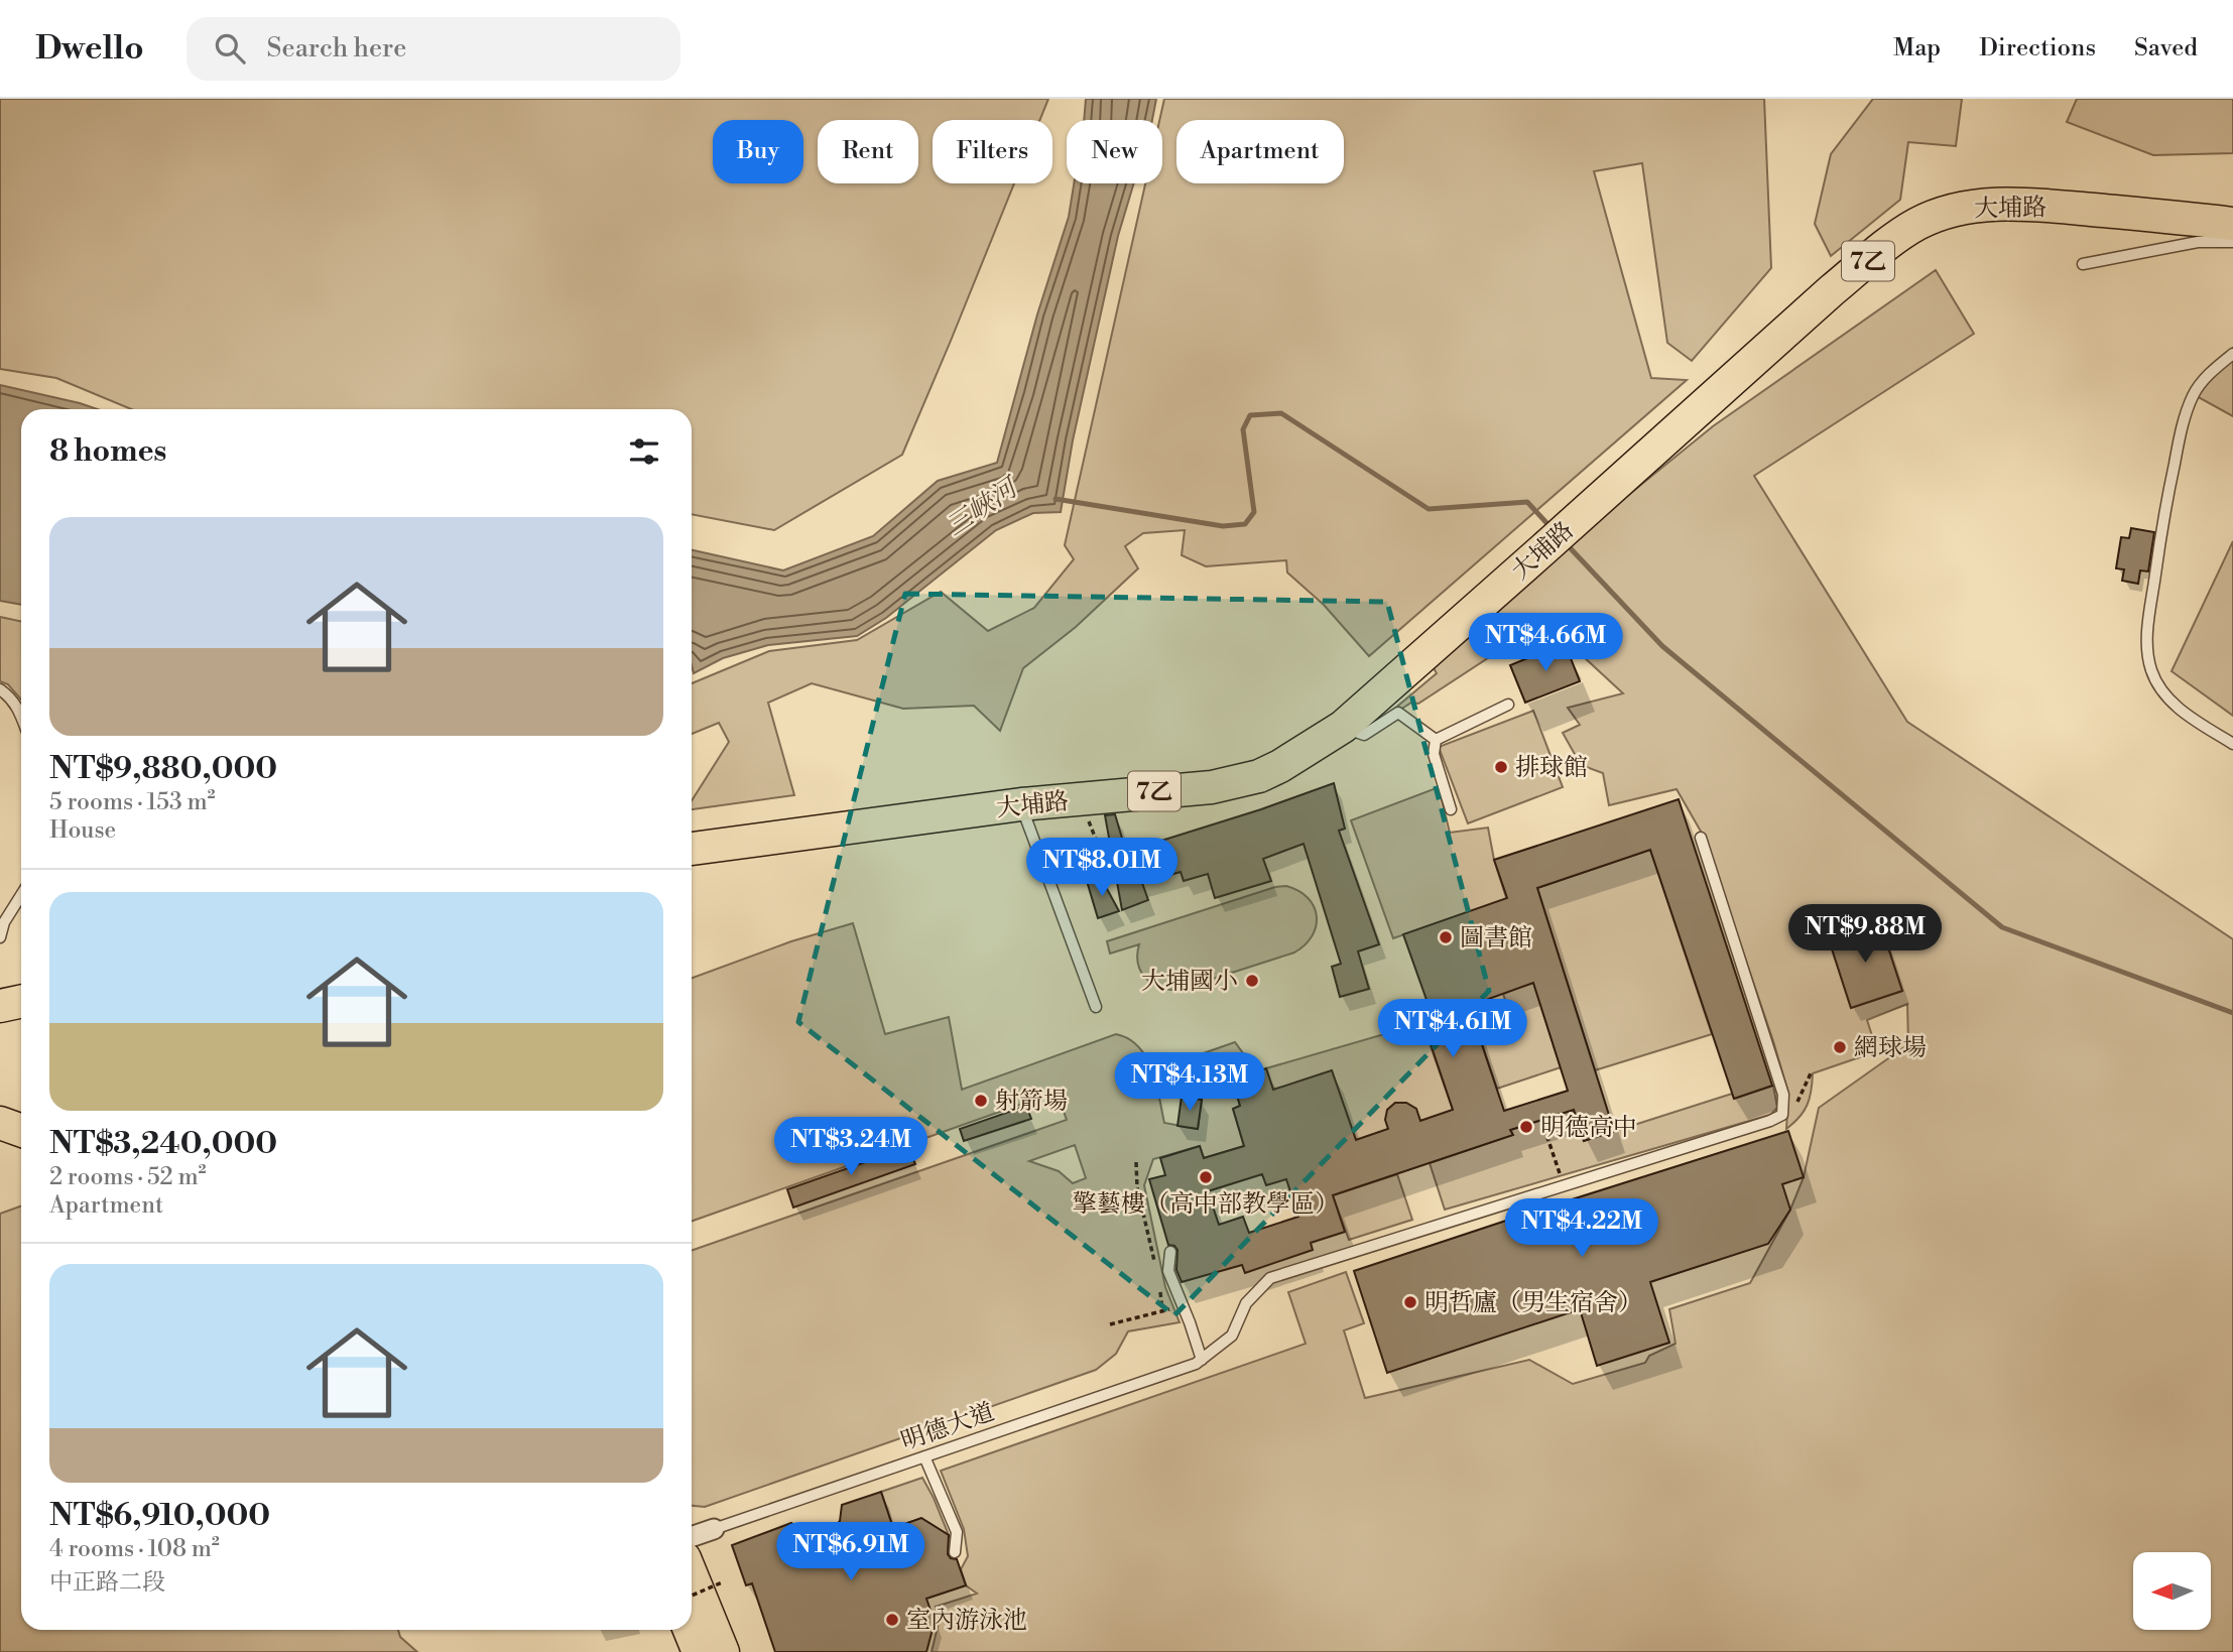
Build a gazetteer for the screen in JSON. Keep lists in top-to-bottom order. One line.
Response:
{"streets":{"main road":["大埔路","7乙"],"lane":["明德大道"]},"water":["三峽河"],"places":["排球館","圖書館","大埔國小","網球場","射箭場","明德高中","擎藝樓（高中部教學區）","明哲廬（男生宿舍）","室內游泳池"],"north":"left","page":{"header":"Dwello","search":"Search here","nav":["Map","Directions","Saved"],"chip":["Buy","Rent","Filters","New","Apartment"],"heading":"8 homes","list":[{"name":"NT$9,880,000","note":"5 rooms · 153 m² · House"},{"name":"NT$3,240,000","note":"2 rooms · 52 m² · Apartment"},{"name":"NT$6,910,000","note":"4 rooms · 108 m² · 中正路二段"}],"price":["NT$4.66M","NT$8.01M","NT$9.88M","NT$4.61M","NT$4.13M","NT$3.24M","NT$4.22M","NT$6.91M"]}}
